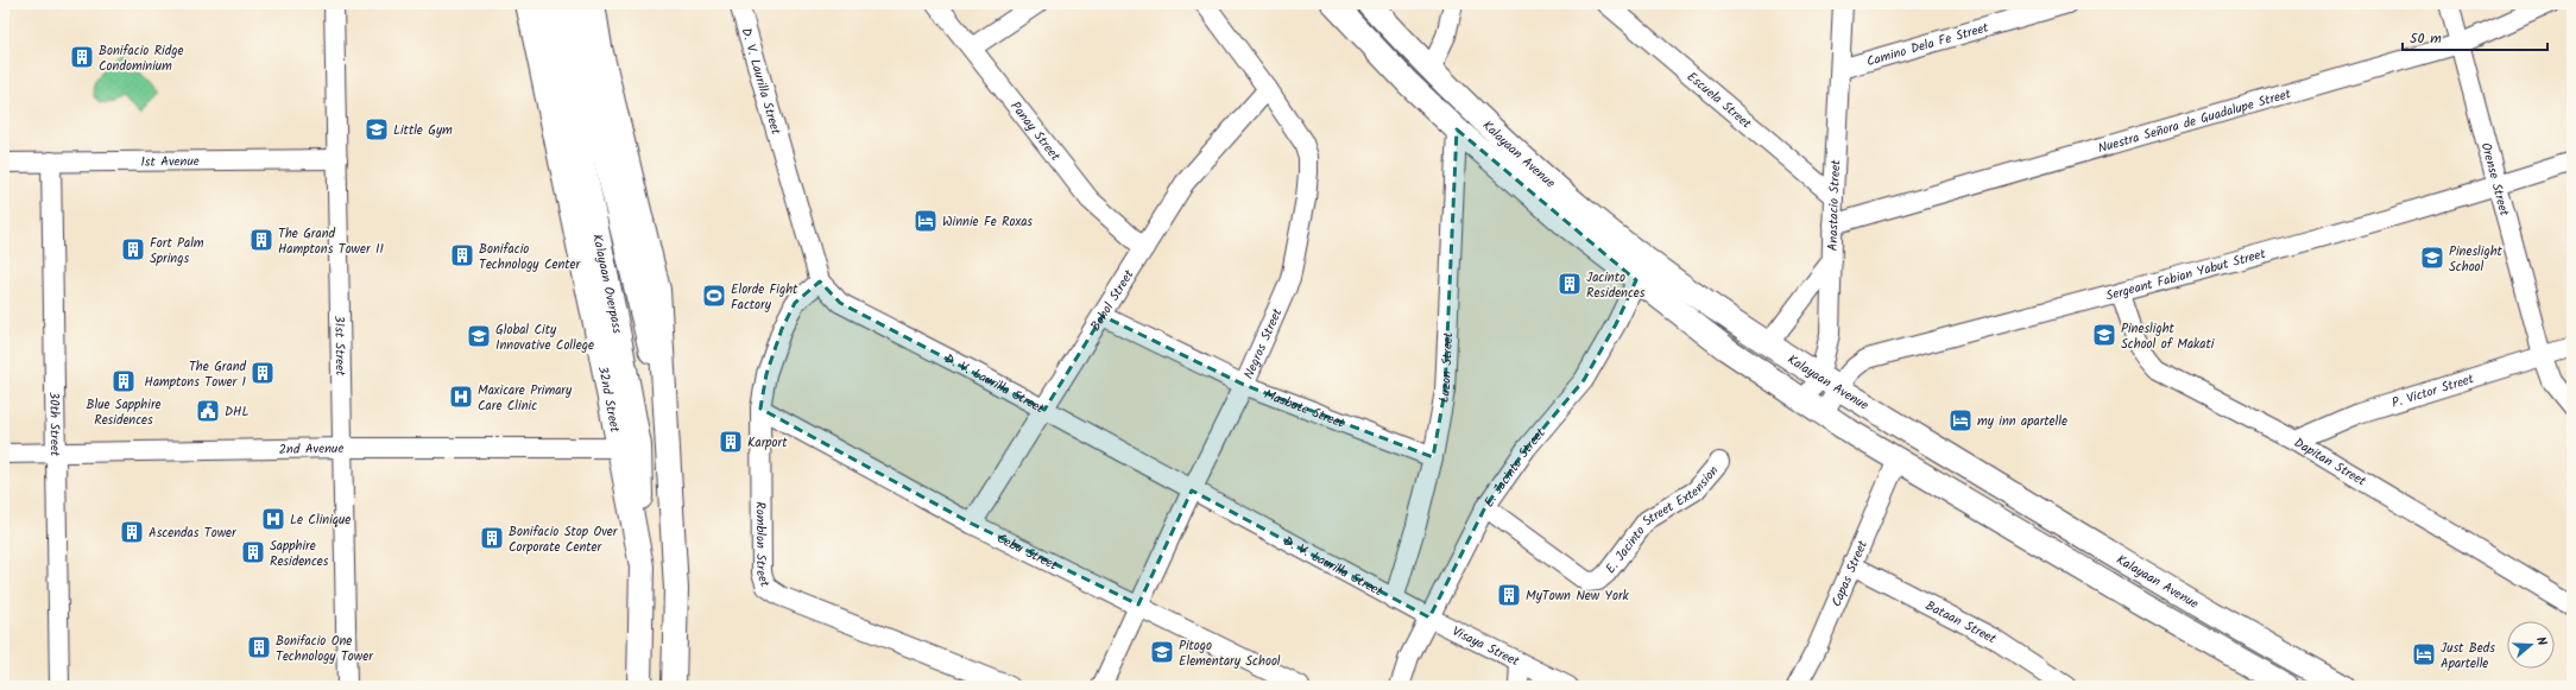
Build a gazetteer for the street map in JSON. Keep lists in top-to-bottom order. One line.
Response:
{"streets":{"main road":["Kalayaan Avenue","Kalayaan Overpass","32nd Street"],"street":["Camino Dela Fe Street","D. V. Laurilla Street","Escuela Street","Nuestra Señora de Guadalupe Street","Panay Street","1st Avenue","Orense Street","Anastacio Street","Sergeant Fabian Yabut Street","Bohol Street","Negros Street","31st Street","Luzon Street","P. Victor Street","Masbate Street","30th Street","2nd Avenue","Dapitan Street","E. Jacinto Street","E. Jacinto Street Extension","Romblon Street","Cebu Street","Capas Street","Bataan Street","Visaya Street"]},"crossings":[["Camino Dela Fe Street","Anastacio Street"],["D. V. Laurilla Street","Bohol Street"],["D. V. Laurilla Street","Negros Street"],["D. V. Laurilla Street","Luzon Street"],["D. V. Laurilla Street","E. Jacinto Street"],["D. V. Laurilla Street","Romblon Street"],["D. V. Laurilla Street","Visaya Street"],["Escuela Street","Anastacio Street"],["Nuestra Señora de Guadalupe Street","Orense Street"],["Nuestra Señora de Guadalupe Street","Anastacio Street"],["Panay Street","Bohol Street"],["Kalayaan Avenue","Anastacio Street"],["Kalayaan Avenue","Sergeant Fabian Yabut Street"],["Kalayaan Avenue","Luzon Street"],["Kalayaan Avenue","E. Jacinto Street"],["Kalayaan Avenue","Capas Street"],["1st Avenue","31st Street"],["1st Avenue","30th Street"],["Orense Street","Sergeant Fabian Yabut Street"],["Orense Street","P. Victor Street"],["Anastacio Street","Sergeant Fabian Yabut Street"],["Sergeant Fabian Yabut Street","Dapitan Street"],["Kalayaan Overpass","32nd Street"],["Bohol Street","Negros Street"],["Bohol Street","Masbate Street"],["Bohol Street","Cebu Street"],["Negros Street","Masbate Street"],["Negros Street","Cebu Street"],["31st Street","2nd Avenue"],["Luzon Street","Masbate Street"],["P. Victor Street","Dapitan Street"],["32nd Street","2nd Avenue"],["30th Street","2nd Avenue"],["E. Jacinto Street","E. Jacinto Street Extension"],["E. Jacinto Street","Visaya Street"],["Romblon Street","Cebu Street"],["Capas Street","Bataan Street"]],"places":{"building":["Bonifacio Ridge Condominium","The Grand Hamptons Tower II","Fort Palm Springs","Bonifacio Technology Center","Jacinto Residences","The Grand Hamptons Tower I","Blue Sapphire Residences","Karport","Ascendas Tower","Bonifacio Stop Over Corporate Center","Sapphire Residences","MyTown New York","Bonifacio One Technology Tower"],"school or university":["Little Gym","Pineslight School","Pineslight School of Makati","Global City Innovative College","Pitogo Elementary School"],"hotel":["Winnie Fe Roxas","my inn apartelle","Just Beds Apartelle"],"sports":["Elorde Fight Factory"],"hospital":["Maxicare Primary Care Clinic","Le Clinique"],"public building":["DHL"]},"scale_bar":"50 m","north":"right"}
